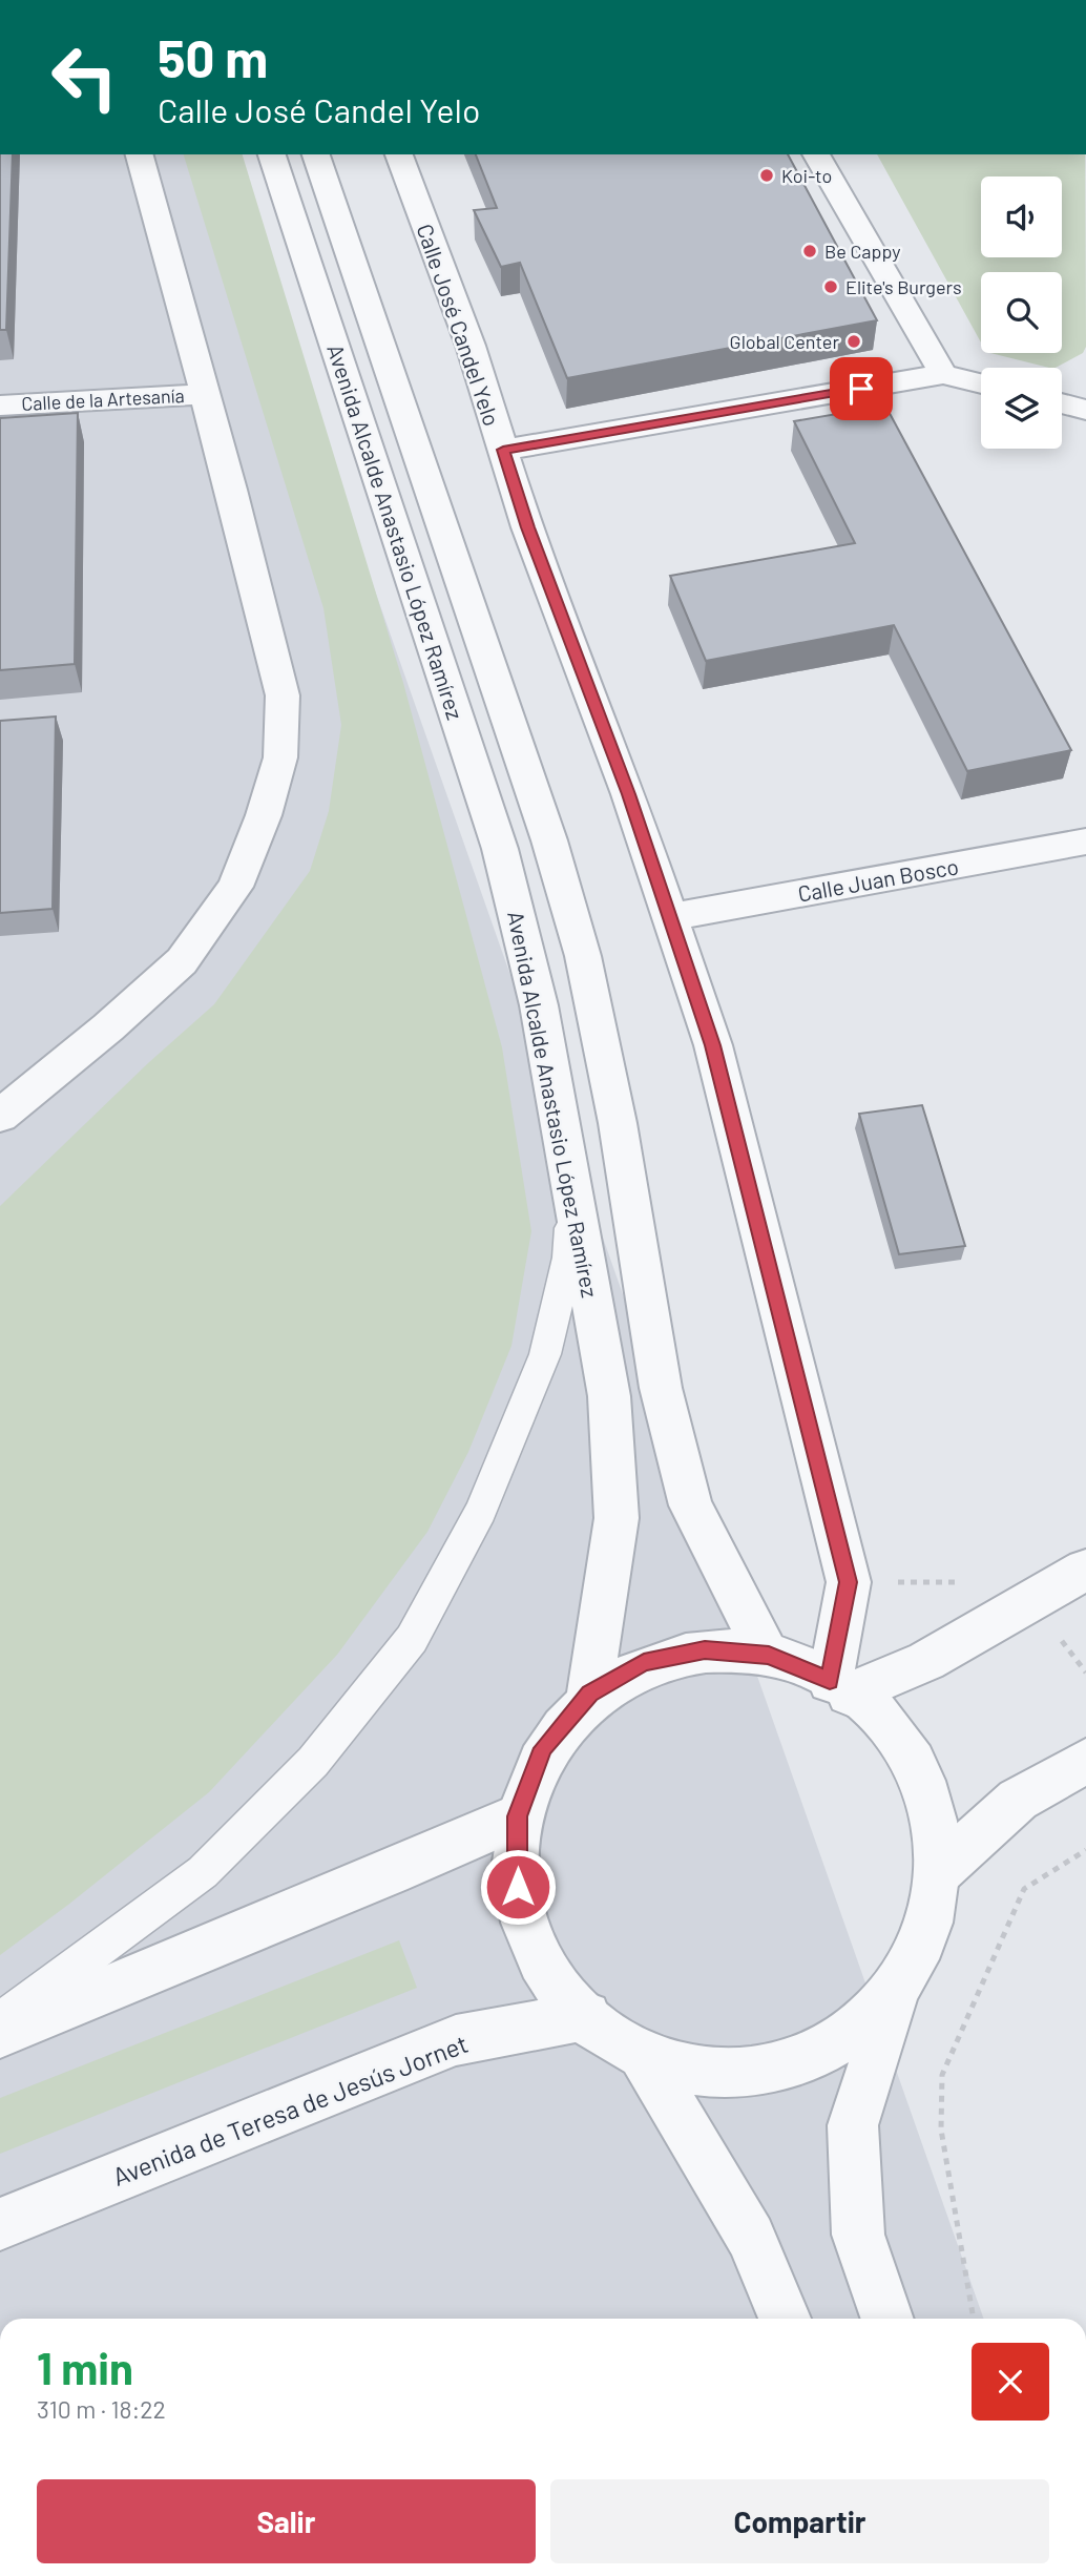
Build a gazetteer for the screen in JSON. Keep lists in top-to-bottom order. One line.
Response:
{"streets":{"street":["Calle José Candel Yelo","Calle de la Artesanía","Avenida Alcalde Anastasio López Ramírez","Calle Juan Bosco","Avenida de Teresa de Jesús Jornet"]},"crossings":[["Calle José Candel Yelo","Calle Juan Bosco"]],"places":["Koi-to","Be Cappy","Elite's Burgers","Global Center"],"page":{"turn":["50 m","Calle José Candel Yelo"],"heading":["1 min","310 m · 18:22"],"buttons":["Salir","Compartir"]}}
